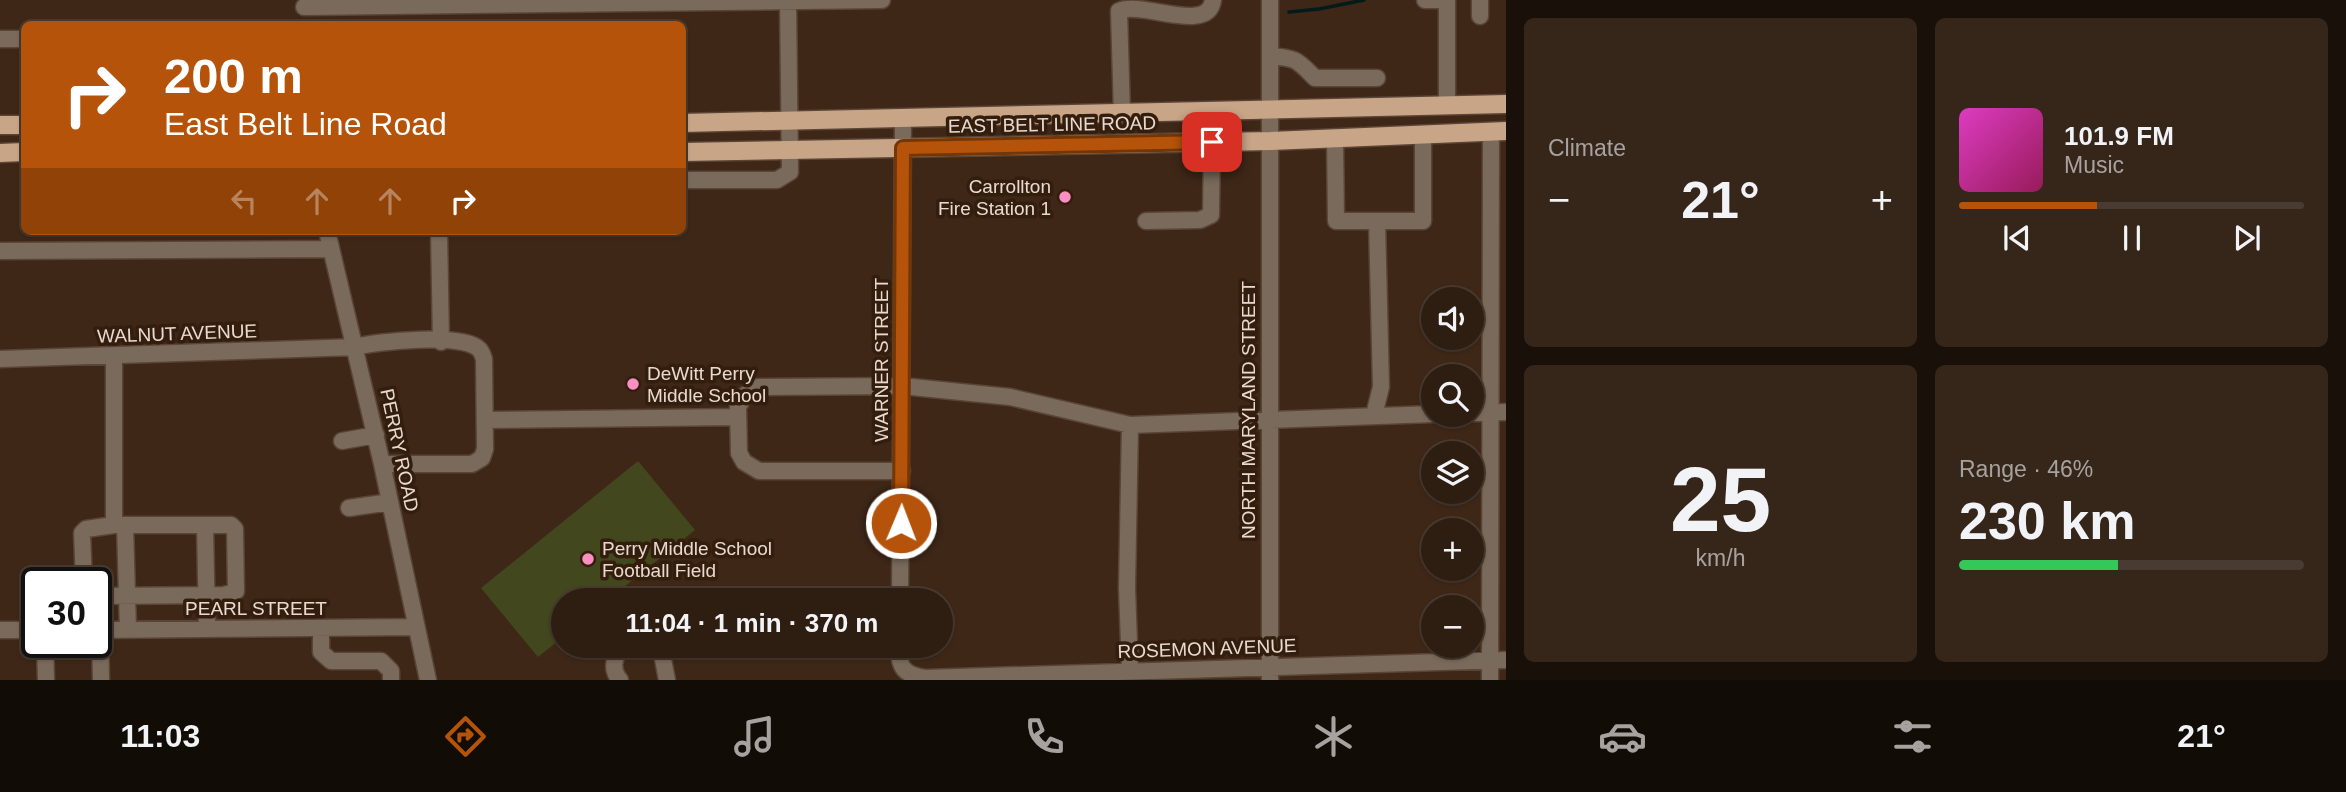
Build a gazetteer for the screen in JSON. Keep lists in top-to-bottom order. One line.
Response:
{"streets":{"main road":["EAST BELT LINE ROAD"],"street":["WALNUT AVENUE","WARNER STREET","NORTH MARYLAND STREET","PERRY ROAD","PEARL STREET","ROSEMON AVENUE"]},"crossings":[["EAST BELT LINE ROAD","WARNER STREET"],["EAST BELT LINE ROAD","NORTH MARYLAND STREET"],["WALNUT AVENUE","PERRY ROAD"],["NORTH MARYLAND STREET","ROSEMON AVENUE"],["PERRY ROAD","PEARL STREET"]],"places":["Carrollton Fire Station 1","DeWitt Perry Middle School","Perry Middle School Football Field"],"page":{"tile":["Climate",["25","km/h"],["Range · 46%","230 km"]],"turn":["200 m","East Belt Line Road"],"song":["101.9 FM","Music"],"heat":["−","21°","+"],"map_buttons":["+","−"],"limit":"30","trip":"11:04 · 1 min · 370 m","tabs":["11:03","21°"]}}
